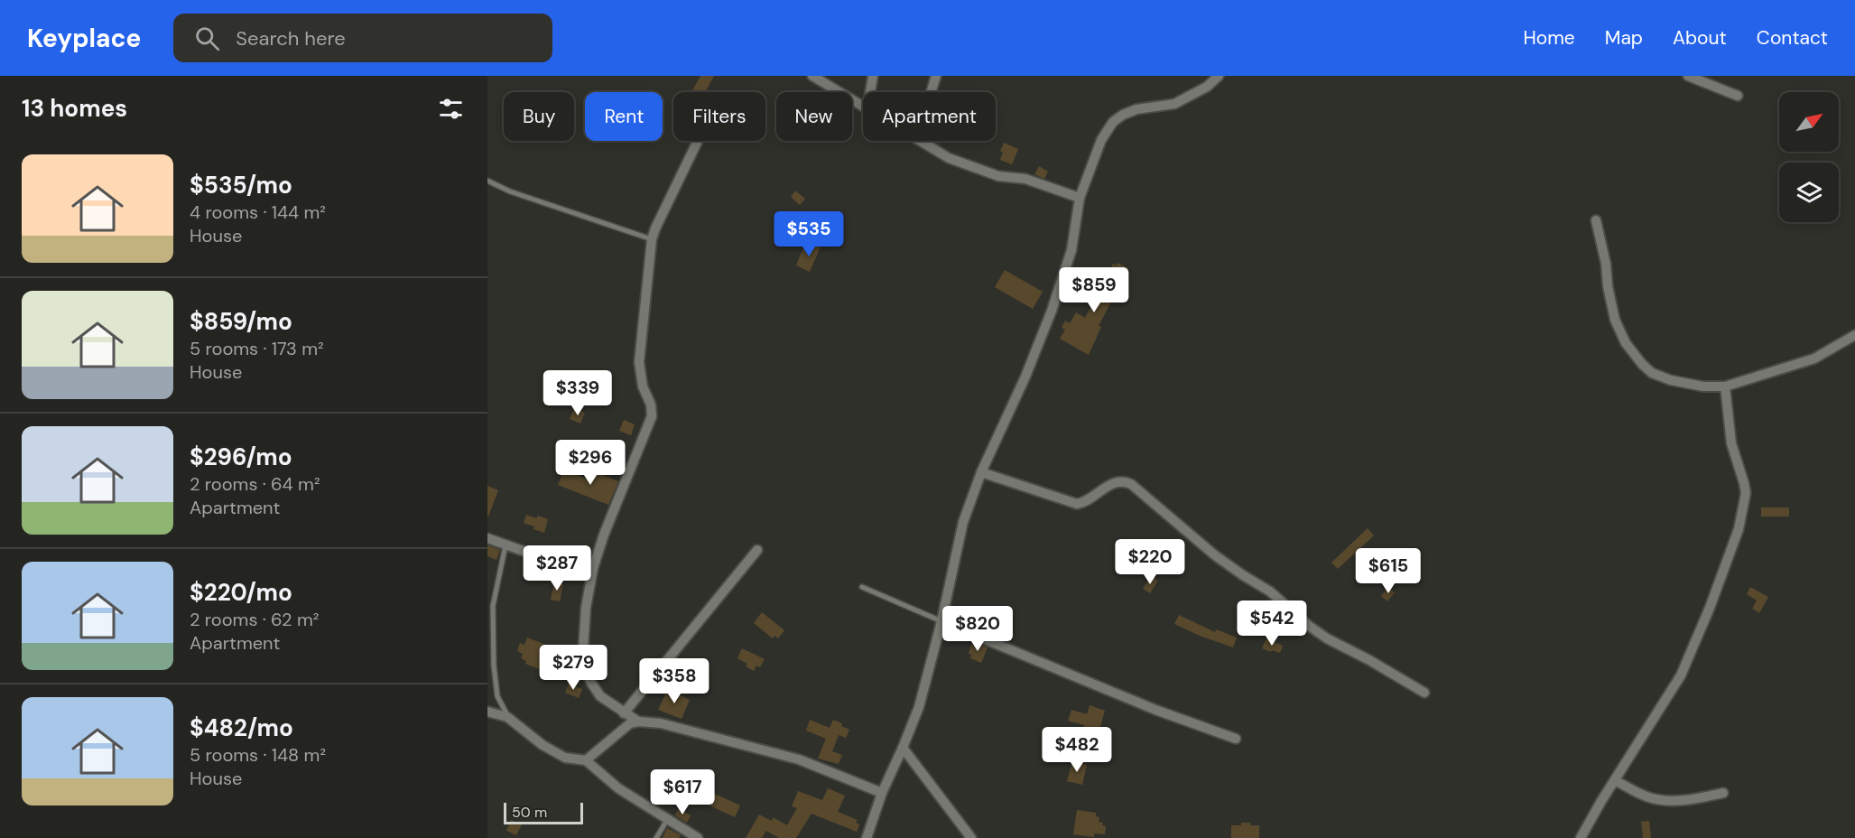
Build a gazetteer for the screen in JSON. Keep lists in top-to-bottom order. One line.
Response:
{"scale_bar":"50 m","north":"top right","page":{"header":"Keyplace","search":"Search here","nav":["Home","Map","About","Contact"],"heading":"13 homes","chip":["Buy","Rent","Filters","New","Apartment"],"list":[{"name":"$535/mo","note":"4 rooms · 144 m² · House"},{"name":"$859/mo","note":"5 rooms · 173 m² · House"},{"name":"$296/mo","note":"2 rooms · 64 m² · Apartment"},{"name":"$220/mo","note":"2 rooms · 62 m² · Apartment"},{"name":"$482/mo","note":"5 rooms · 148 m² · House"}],"price":["$535","$859","$339","$296","$220","$287","$615","$542","$820","$279","$358","$482","$617"],"scale":"50 m"}}
